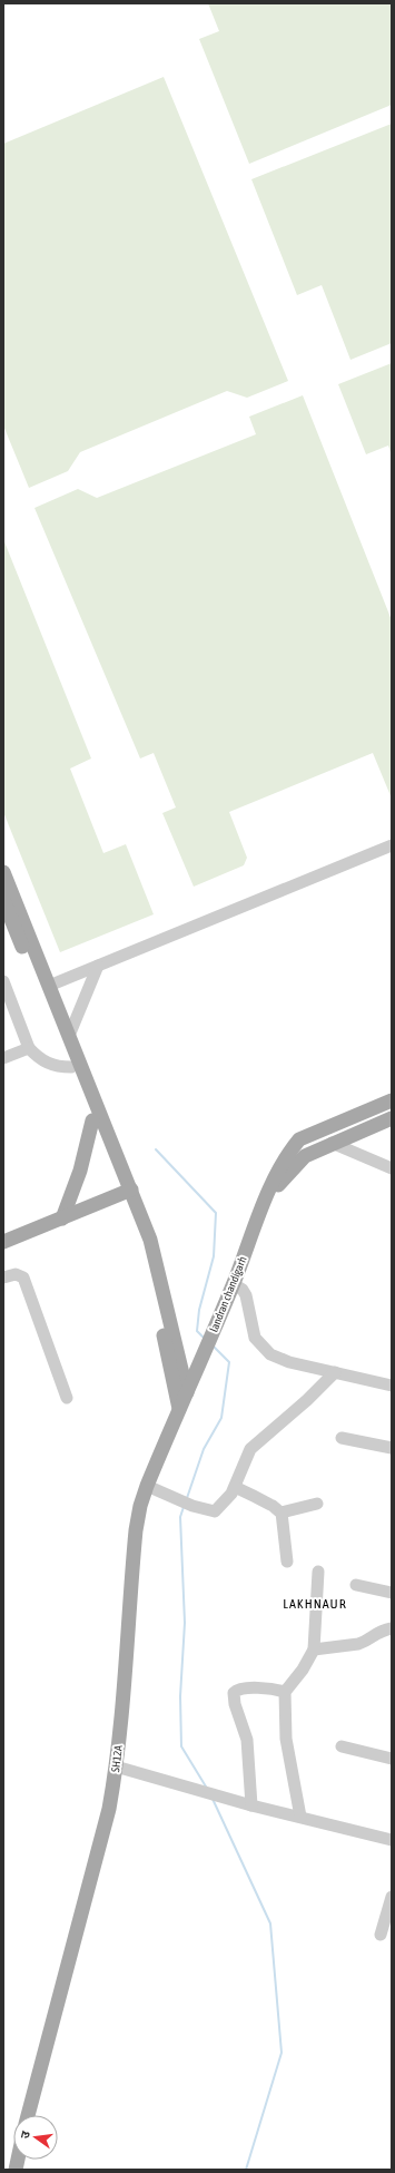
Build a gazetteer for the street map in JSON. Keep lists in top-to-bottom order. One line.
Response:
{"streets":{"main road":["landran chandigarh","SH12A"]},"crossings":[["landran chandigarh","SH12A"]],"districts":["LAKHNAUR"],"north":"left"}
